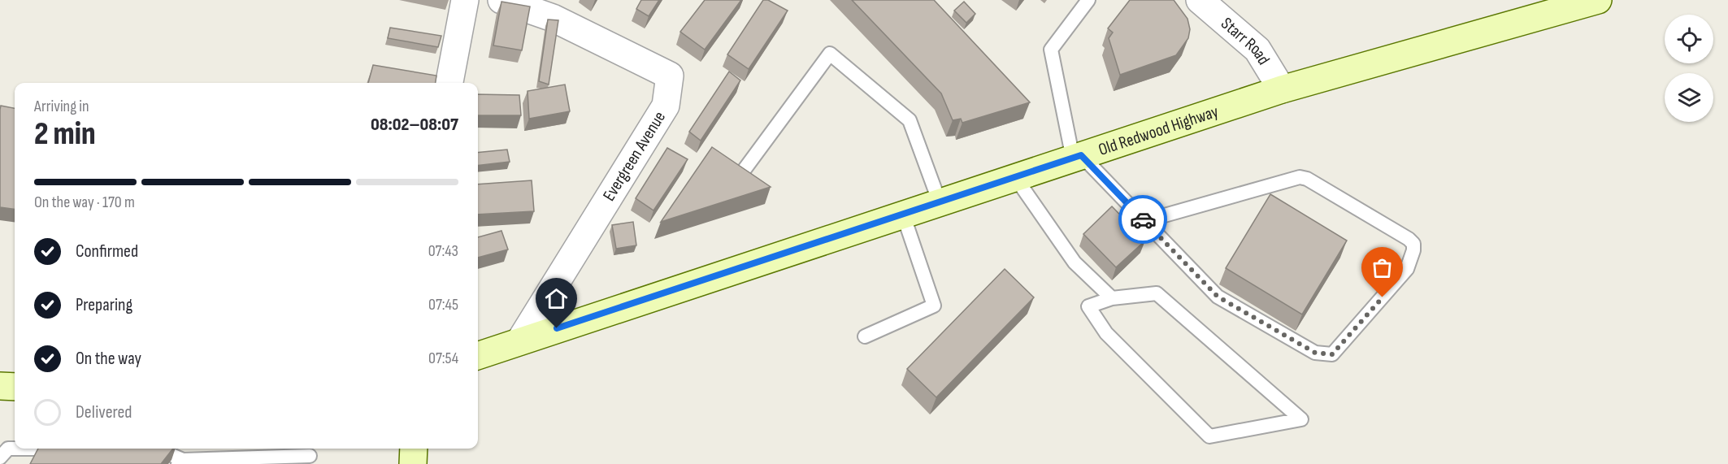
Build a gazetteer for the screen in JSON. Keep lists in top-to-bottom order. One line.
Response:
{"streets":{"main road":["Old Redwood Highway"],"street":["Starr Road","Evergreen Avenue"]},"crossings":[["Starr Road","Old Redwood Highway"],["Old Redwood Highway","Evergreen Avenue"]],"page":{"heading":["2 min","Arriving in","08:02–08:07"],"bar":"On the way · 170 m","list":[["Confirmed","07:43"],["Preparing","07:45"],["On the way","07:54"],"Delivered"]}}
